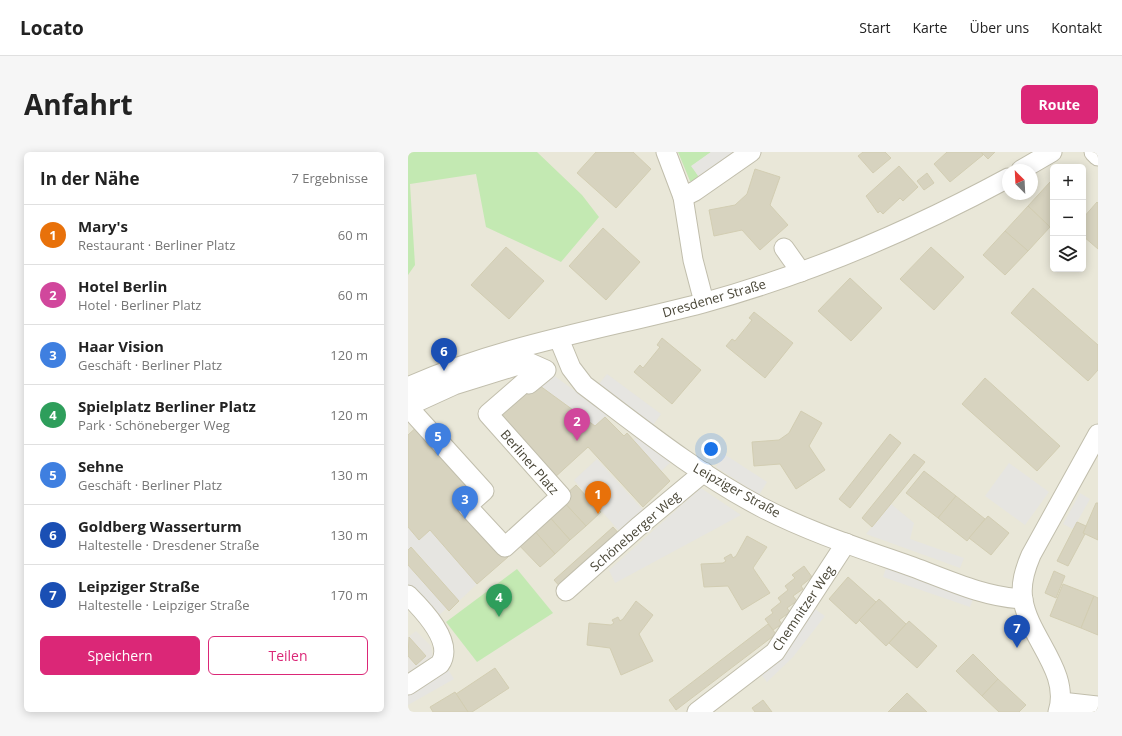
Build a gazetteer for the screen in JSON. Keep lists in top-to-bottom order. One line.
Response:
{"streets":{"street":["Dresdener Straße","Berliner Platz","Leipziger Straße","Schöneberger Weg","Chemnitzer Weg"]},"crossings":[["Dresdener Straße","Leipziger Straße"],["Leipziger Straße","Schöneberger Weg"],["Leipziger Straße","Chemnitzer Weg"]],"north":"top left","page":{"header":"Locato","nav":["Start","Karte","Über uns","Kontakt"],"title":"Anfahrt","buttons":["Route",["Speichern","Teilen"]],"heading":["In der Nähe","7 Ergebnisse"],"map_buttons":["+","−"],"list":[{"mark":"1","name":"Mary's","note":"Restaurant · Berliner Platz","value":"60 m"},{"mark":"2","name":"Hotel Berlin","note":"Hotel · Berliner Platz","value":"60 m"},{"mark":"3","name":"Haar Vision","note":"Geschäft · Berliner Platz","value":"120 m"},{"mark":"4","name":"Spielplatz Berliner Platz","note":"Park · Schöneberger Weg","value":"120 m"},{"mark":"5","name":"Sehne","note":"Geschäft · Berliner Platz","value":"130 m"},{"mark":"6","name":"Goldberg Wasserturm","note":"Haltestelle · Dresdener Straße","value":"130 m"},{"mark":"7","name":"Leipziger Straße","note":"Haltestelle · Leipziger Straße","value":"170 m"}],"pins":["6","2","5","1","3","4","7"]}}
